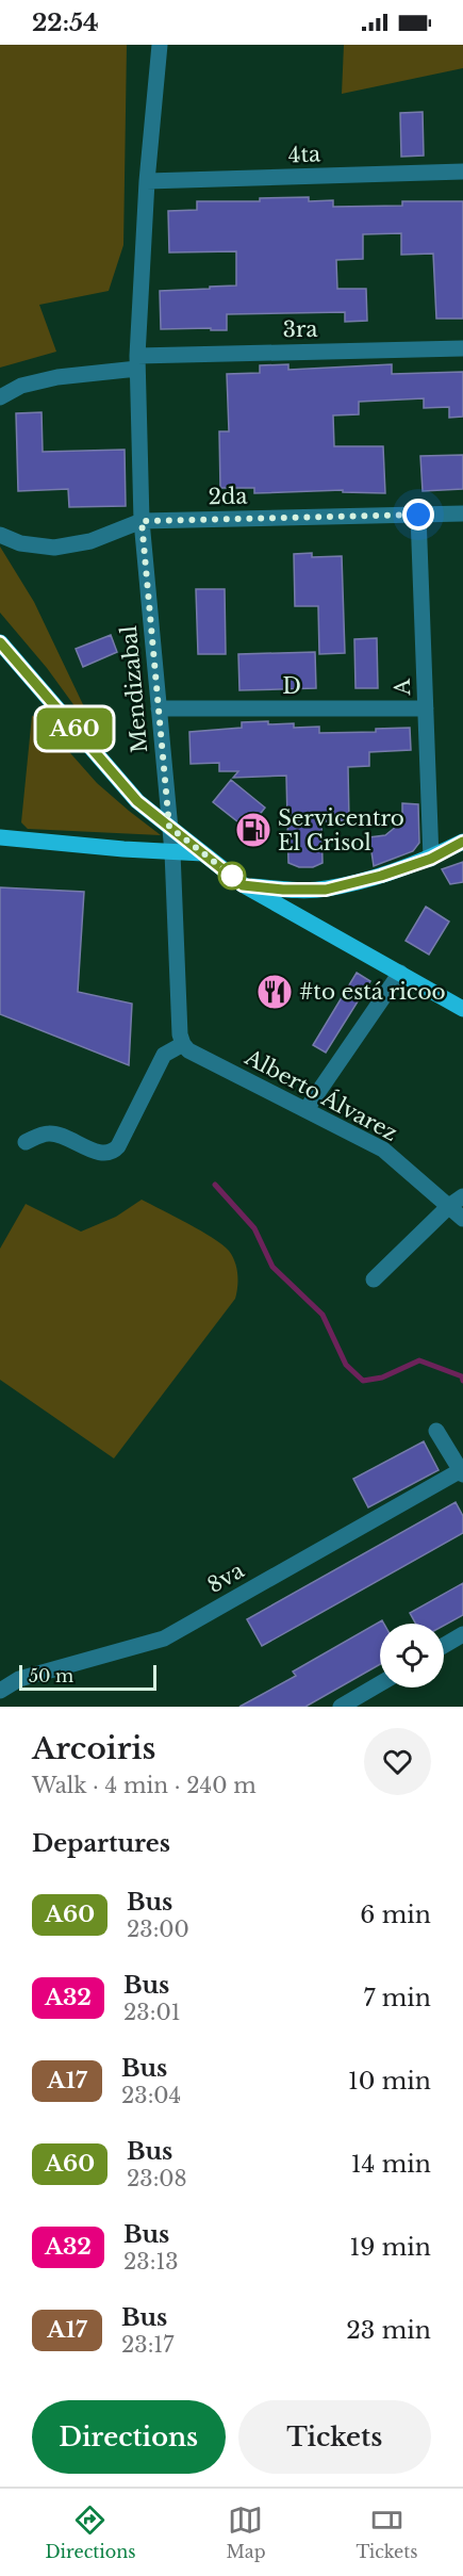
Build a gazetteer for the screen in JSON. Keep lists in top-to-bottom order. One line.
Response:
{"streets":{"street":["4ta","3ra","2da","D","A","Mendizabal","Alberto Álvarez","8va"]},"crossings":[["4ta","Mendizabal"],["3ra","Mendizabal"],["2da","A"],["2da","Mendizabal"],["D","A"],["D","Mendizabal"],["Mendizabal","Alberto Álvarez"]],"places":{"fuel station":["Servicentro El Crisol"],"restaurant":["#to está ricoo"]},"lines":["bus line A60"],"scale_bar":"50 m","page":{"status":"22:54","on_map":"A60","scale":"50 m","heading":[["Arcoiris","Walk · 4 min · 240 m"],"Departures"],"list":[{"mark":"A60","name":"Bus","note":"23:00","value":"6 min"},{"mark":"A32","name":"Bus","note":"23:01","value":"7 min"},{"mark":"A17","name":"Bus","note":"23:04","value":"10 min"},{"mark":"A60","name":"Bus","note":"23:08","value":"14 min"},{"mark":"A32","name":"Bus","note":"23:13","value":"19 min"},{"mark":"A17","name":"Bus","note":"23:17","value":"23 min"}],"buttons":["Directions","Tickets"],"tabs":["Directions","Map","Tickets"]}}
